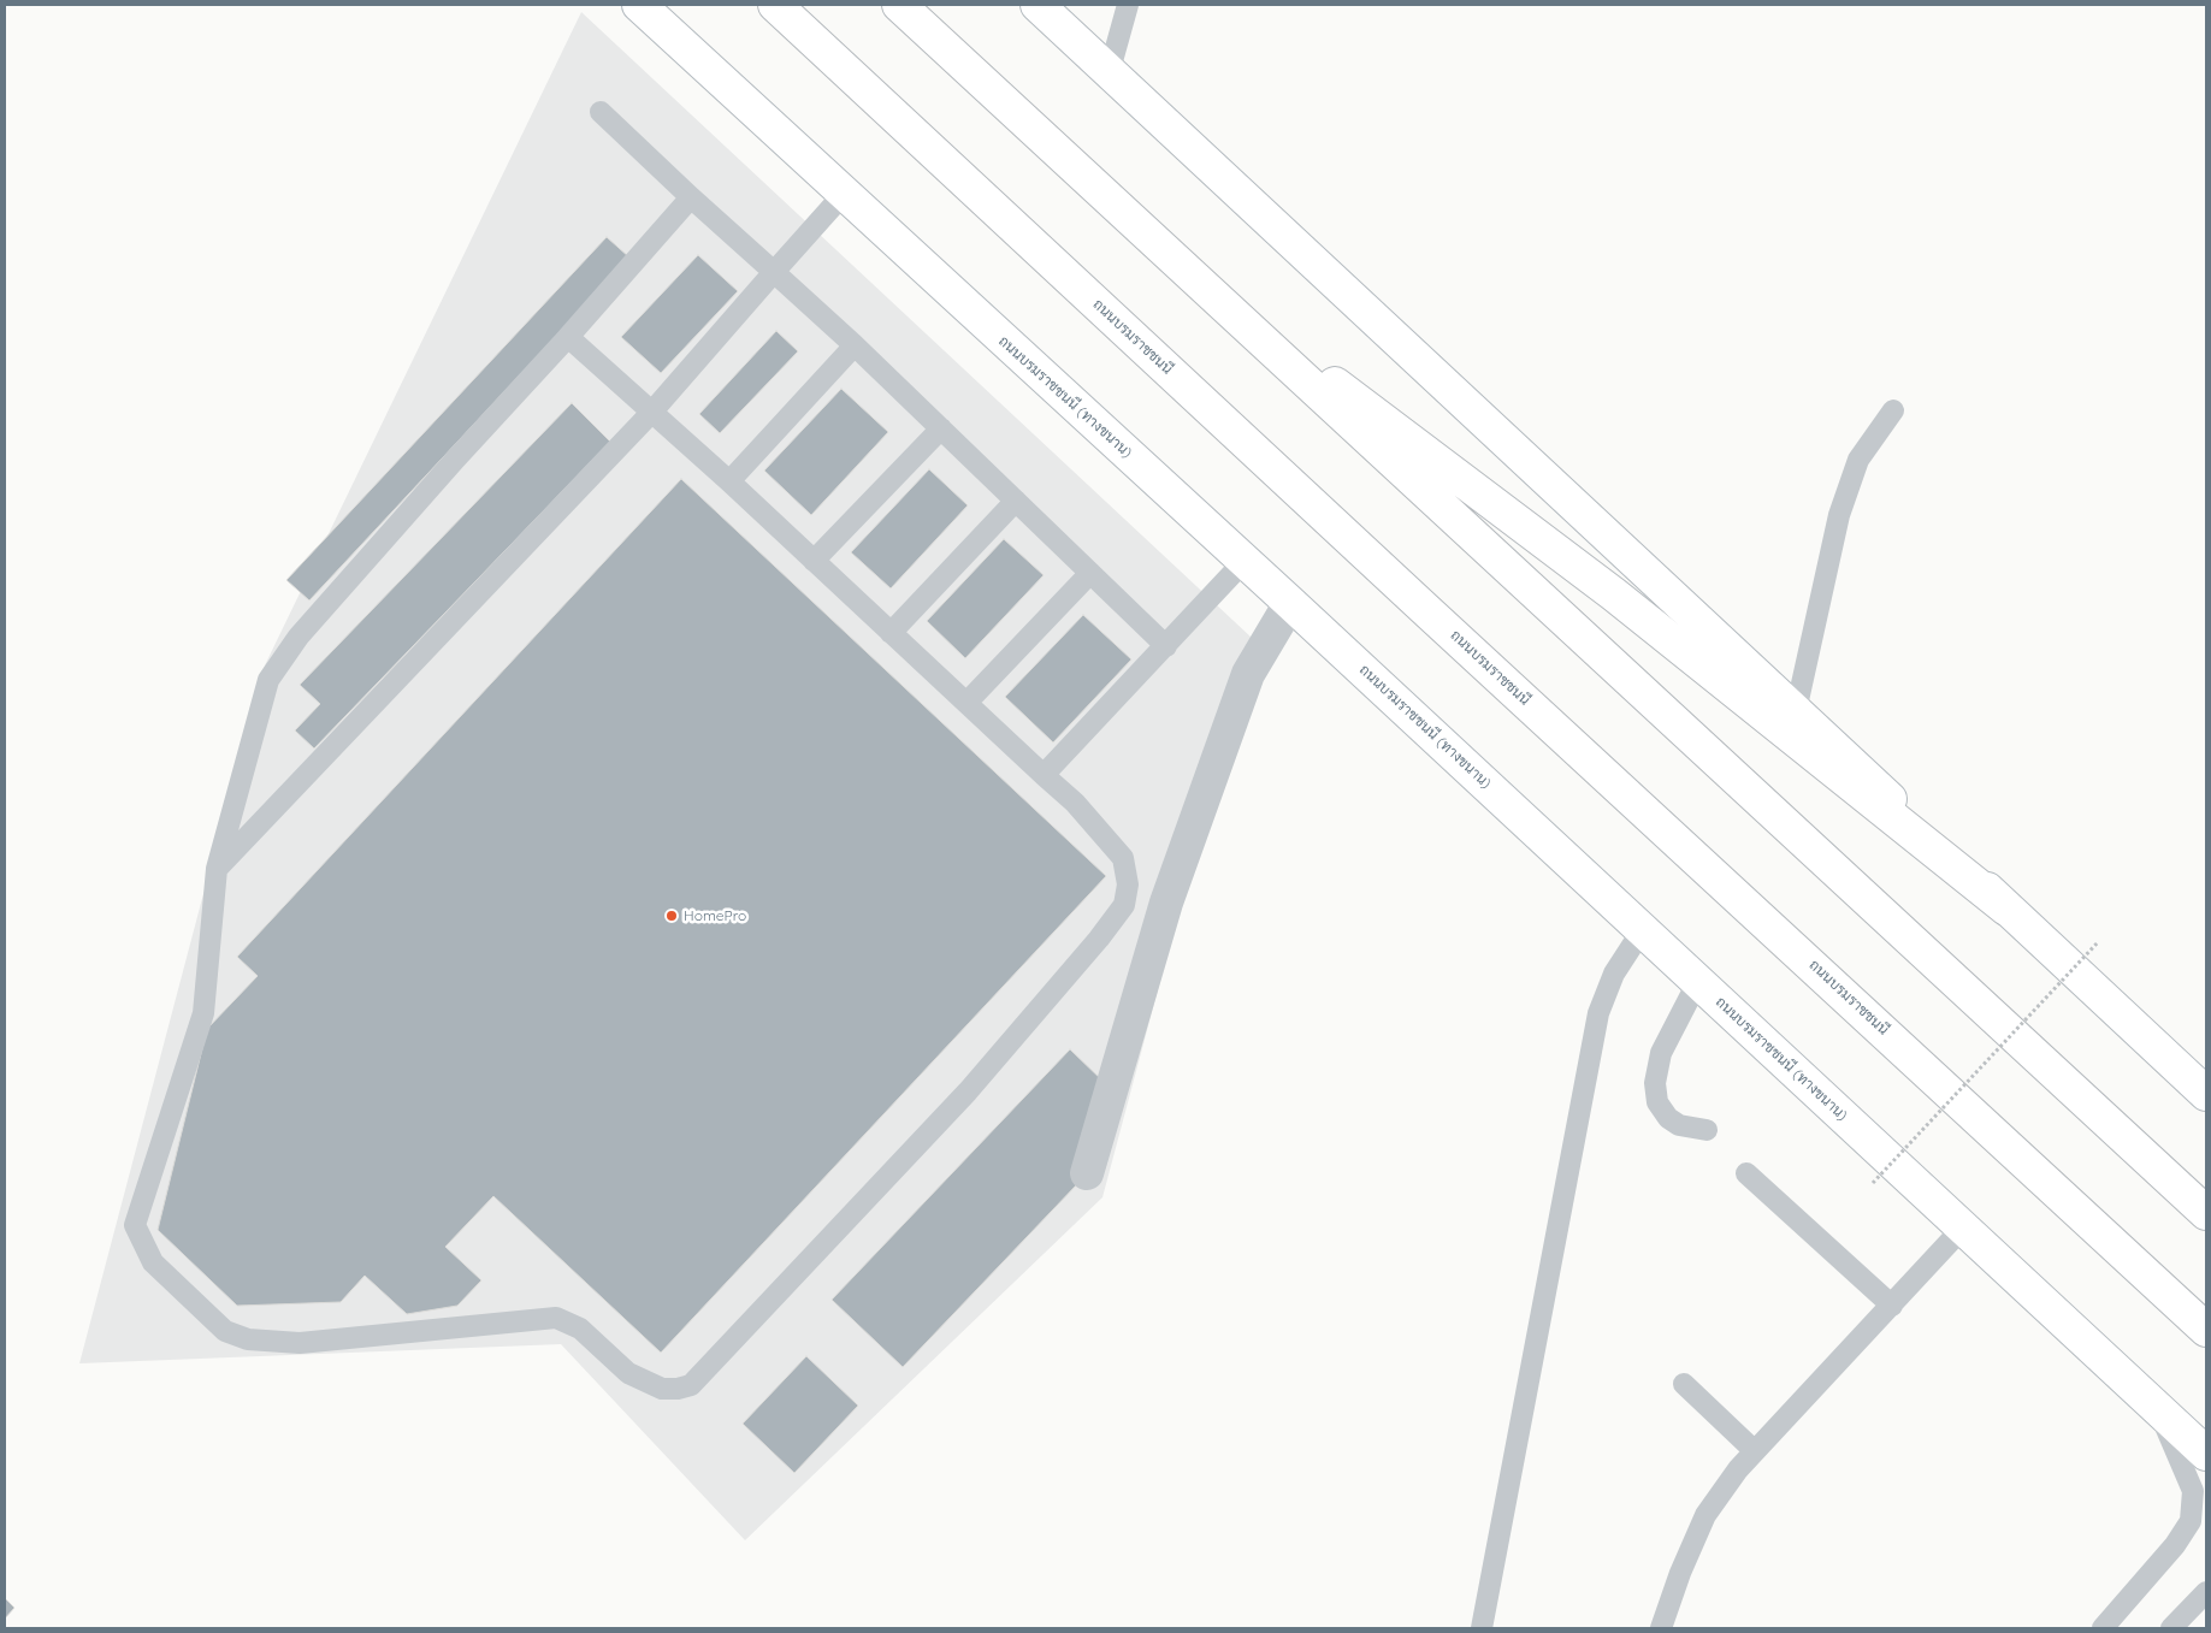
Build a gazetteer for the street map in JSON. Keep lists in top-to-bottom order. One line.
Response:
{"streets":{"main road":["ถนนบรมราชชนนี","ถนนบรมราชชนนี (ทางขนาน)"]},"places":["HomePro"]}
